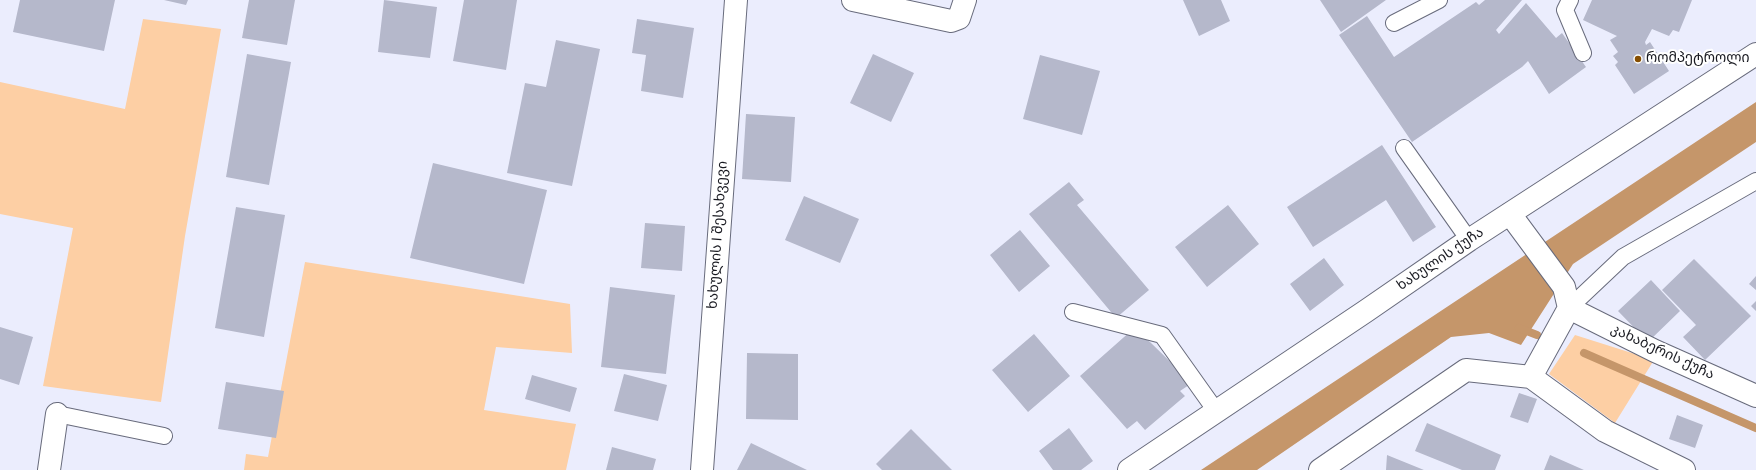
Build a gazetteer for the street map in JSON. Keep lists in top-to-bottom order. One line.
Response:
{"streets":{"street":["ხახულის I შესახვევი","ხახულის ქუჩა","კახაბერის ქუჩა"]},"places":["რომპეტროლი"]}
